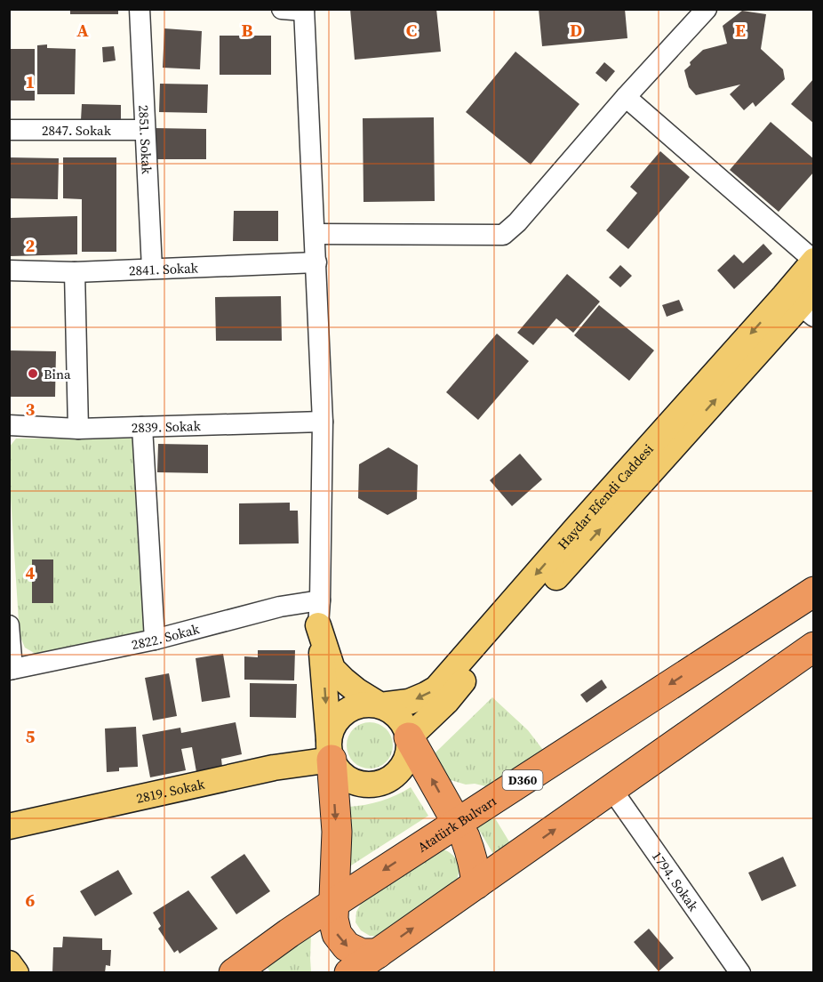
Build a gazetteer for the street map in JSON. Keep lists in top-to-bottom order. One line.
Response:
{"streets":{"highway":["D360","Atatürk Bulvarı"],"main road":["Haydar Efendi Caddesi","2819. Sokak"],"street":["2847. Sokak","2851. Sokak","2841. Sokak","2839. Sokak","2822. Sokak","1794. Sokak"]},"crossings":[["2847. Sokak","2851. Sokak"],["2851. Sokak","2841. Sokak"],["Haydar Efendi Caddesi","2819. Sokak"]],"places":["Bina"],"grid":{"columns":["A","B","C","D","E"],"rows":["1","2","3","4","5","6"]}}
